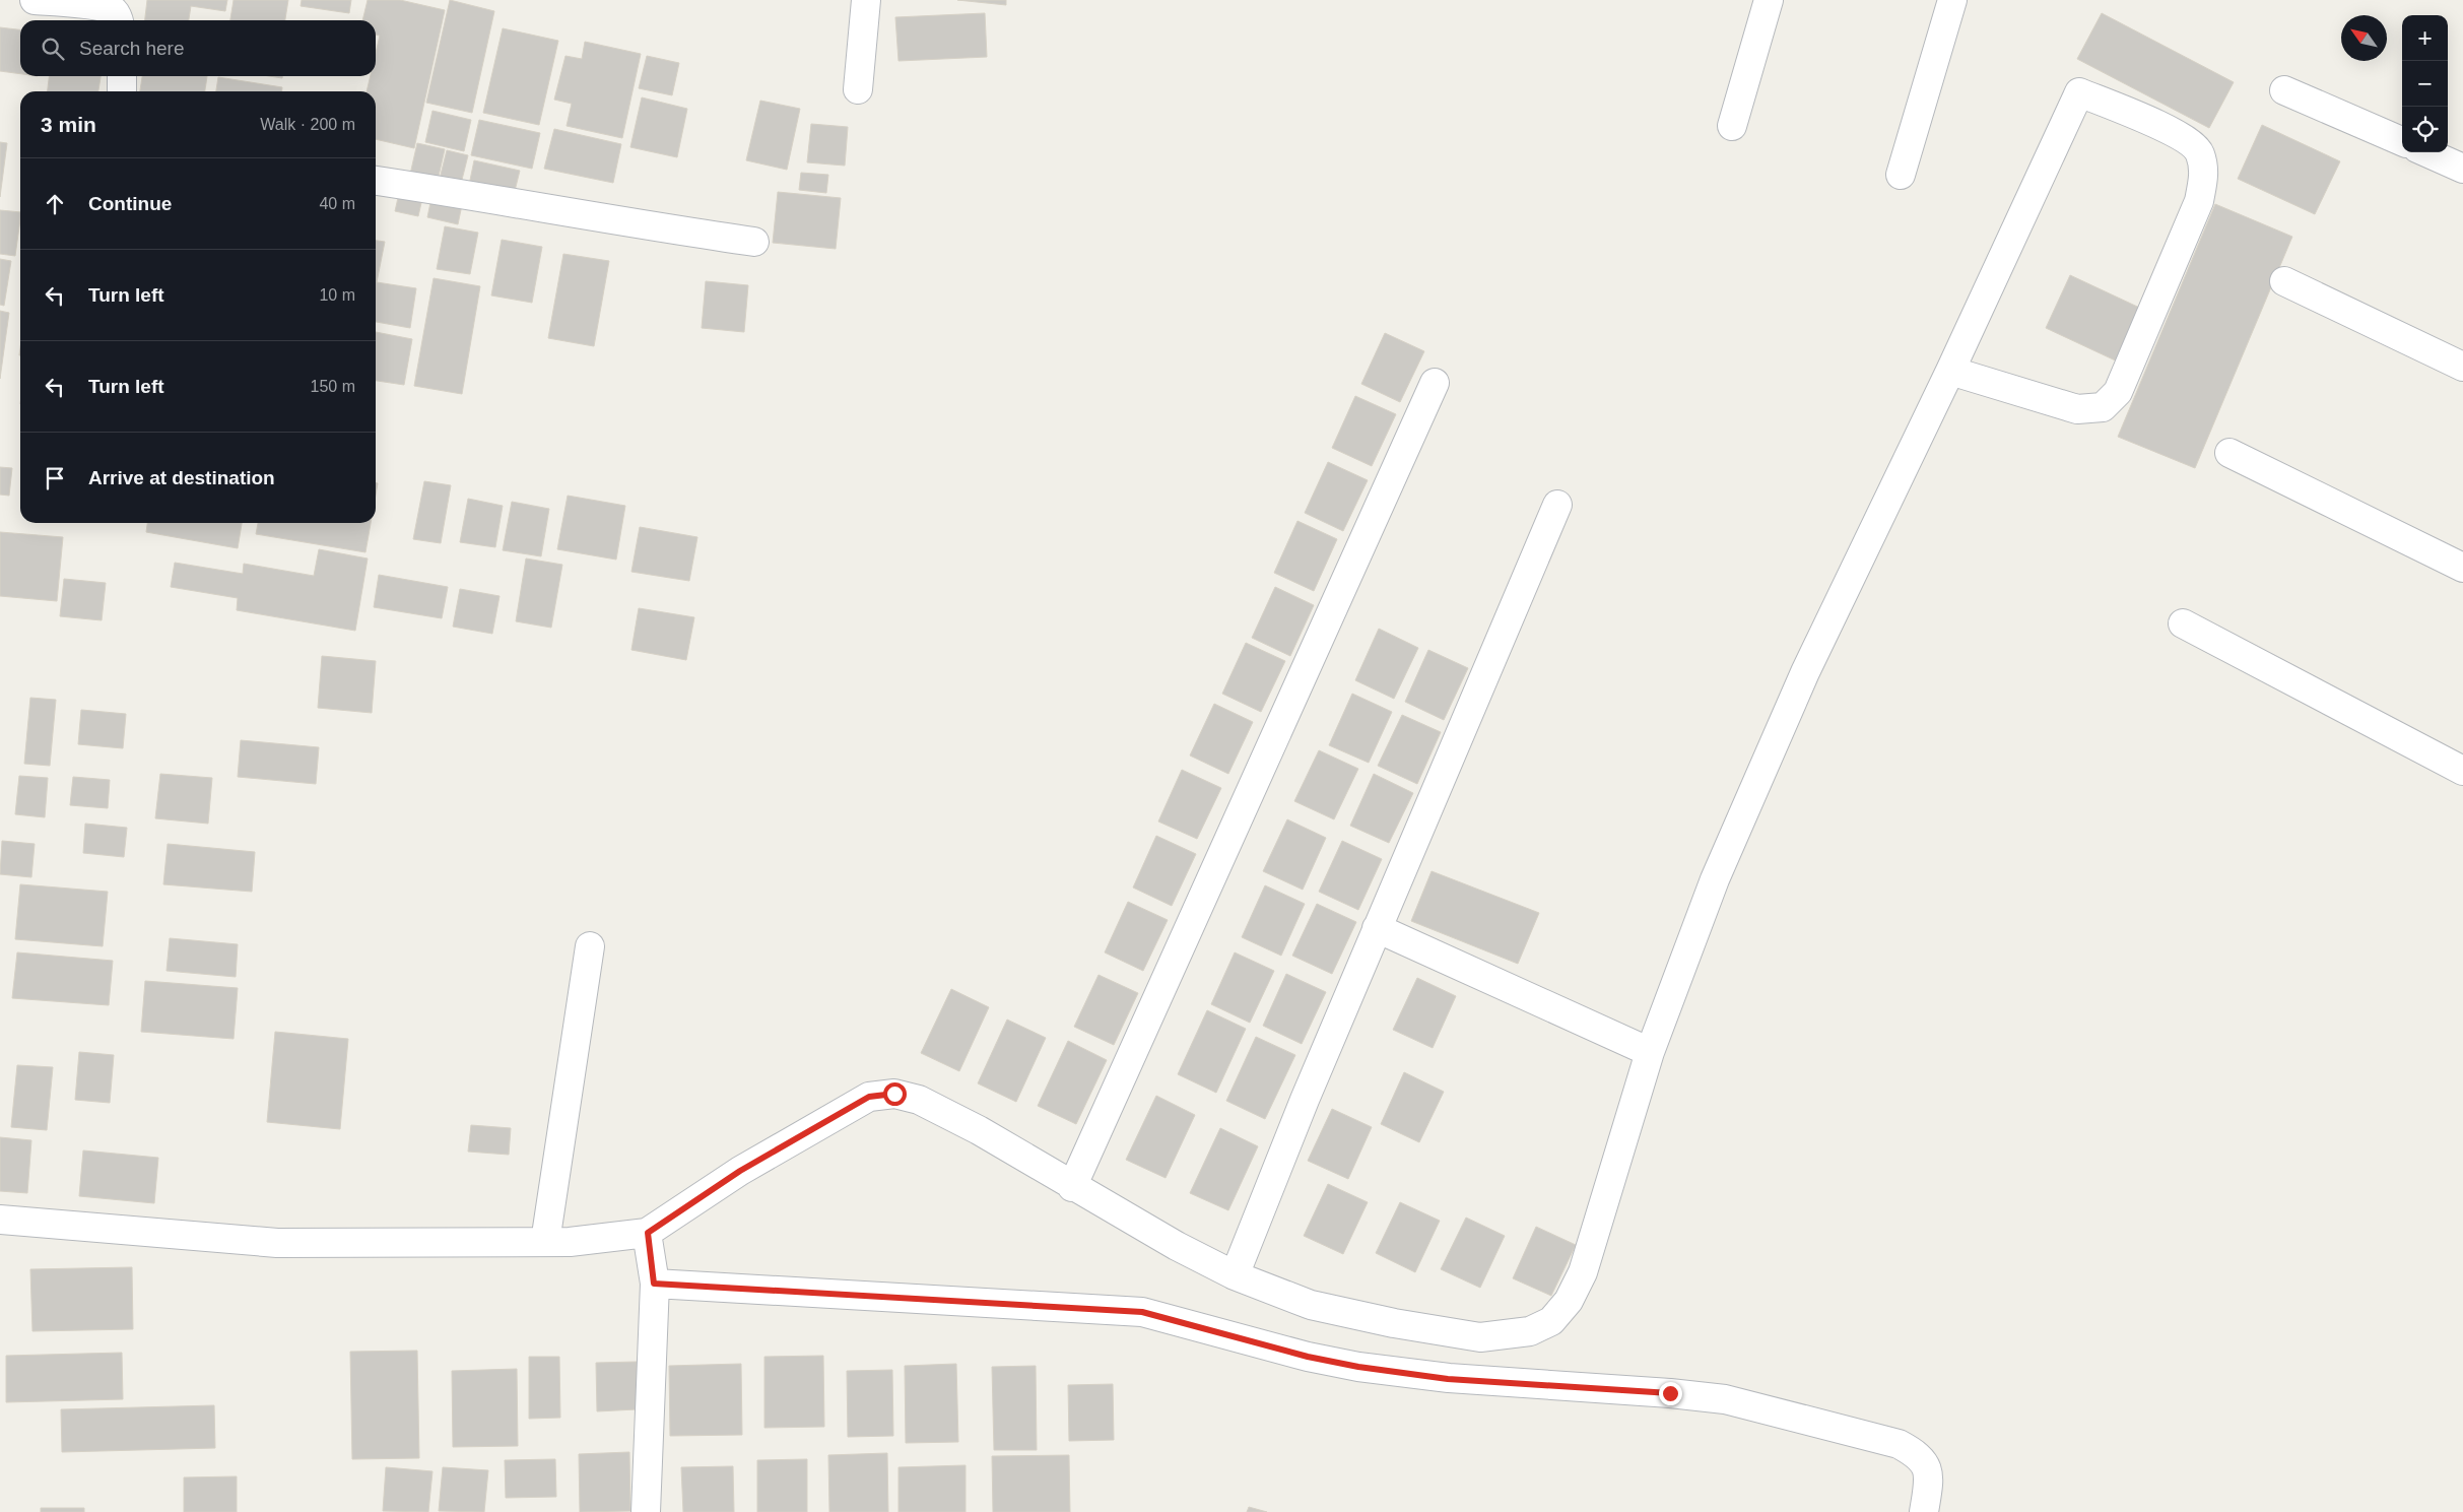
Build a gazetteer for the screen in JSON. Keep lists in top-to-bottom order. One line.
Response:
{"north":"top left","page":{"map_buttons":["+","−"],"search":"Search here","heading":["3 min","Walk · 200 m"],"list":[["Continue","40 m"],["Turn left","10 m"],["Turn left","150 m"],"Arrive at destination"]}}
